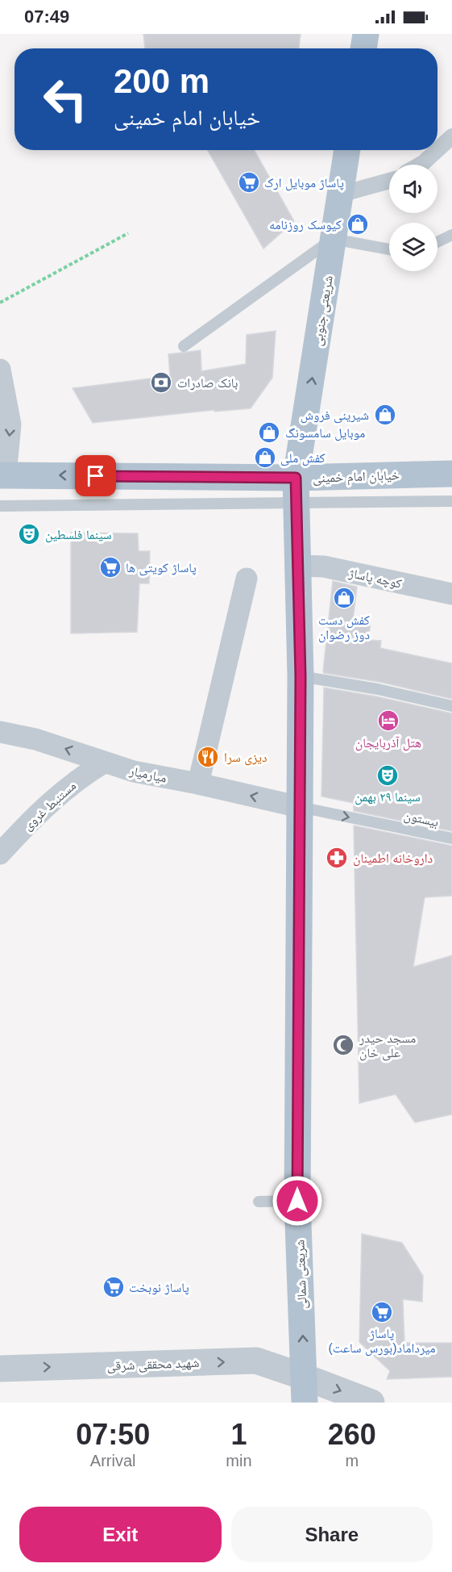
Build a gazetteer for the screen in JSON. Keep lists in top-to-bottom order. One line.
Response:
{"streets":{"main road":["شریعتی جنوبی","خیابان امام خمینی","شریعتی شمالی"],"street":["کوچه پاساژ","میارمیار","مستنبط غروی","شهید محققی شرقی"],"lane":["بیستون"]},"crossings":[["شریعتی جنوبی","خیابان امام خمینی"],["شریعتی جنوبی","شریعتی شمالی"],["خیابان امام خمینی","شریعتی شمالی"],["کوچه پاساژ","شریعتی شمالی"],["میارمیار","مستنبط غروی"],["میارمیار","بیستون"],["میارمیار","شریعتی شمالی"],["بیستون","شریعتی شمالی"],["شریعتی شمالی","شهید محققی شرقی"]],"one_way":["شریعتی جنوبی","خیابان امام خمینی","میارمیار","بیستون","شهید محققی شرقی"],"places":{"supermarket":["پاساژ موبایل ارک","پاساژ کویتی ها","پاساژ نوبخت","پاساژ میرداماد(بورس ساعت)"],"shop":["کیوسک روزنامه","شیرینی فروش","موبایل سامسونگ","کفش ملی","کفش دست دوز رضوان"],"bank":["بانک صادرات"],"theatre":["سینما فلسطین","سینما ۲۹ بهمن"],"hotel":["هتل آذربایجان"],"restaurant":["دیزی سرا"],"pharmacy":["داروخانه اطمینان"],"mosque":["مسجد حیدر علی خان"]},"page":{"status":"07:49","turn":["200 m","خیابان امام خمینی"],"eta":["07:50","Arrival","1","min","260","m"],"buttons":["Exit","Share"]}}
